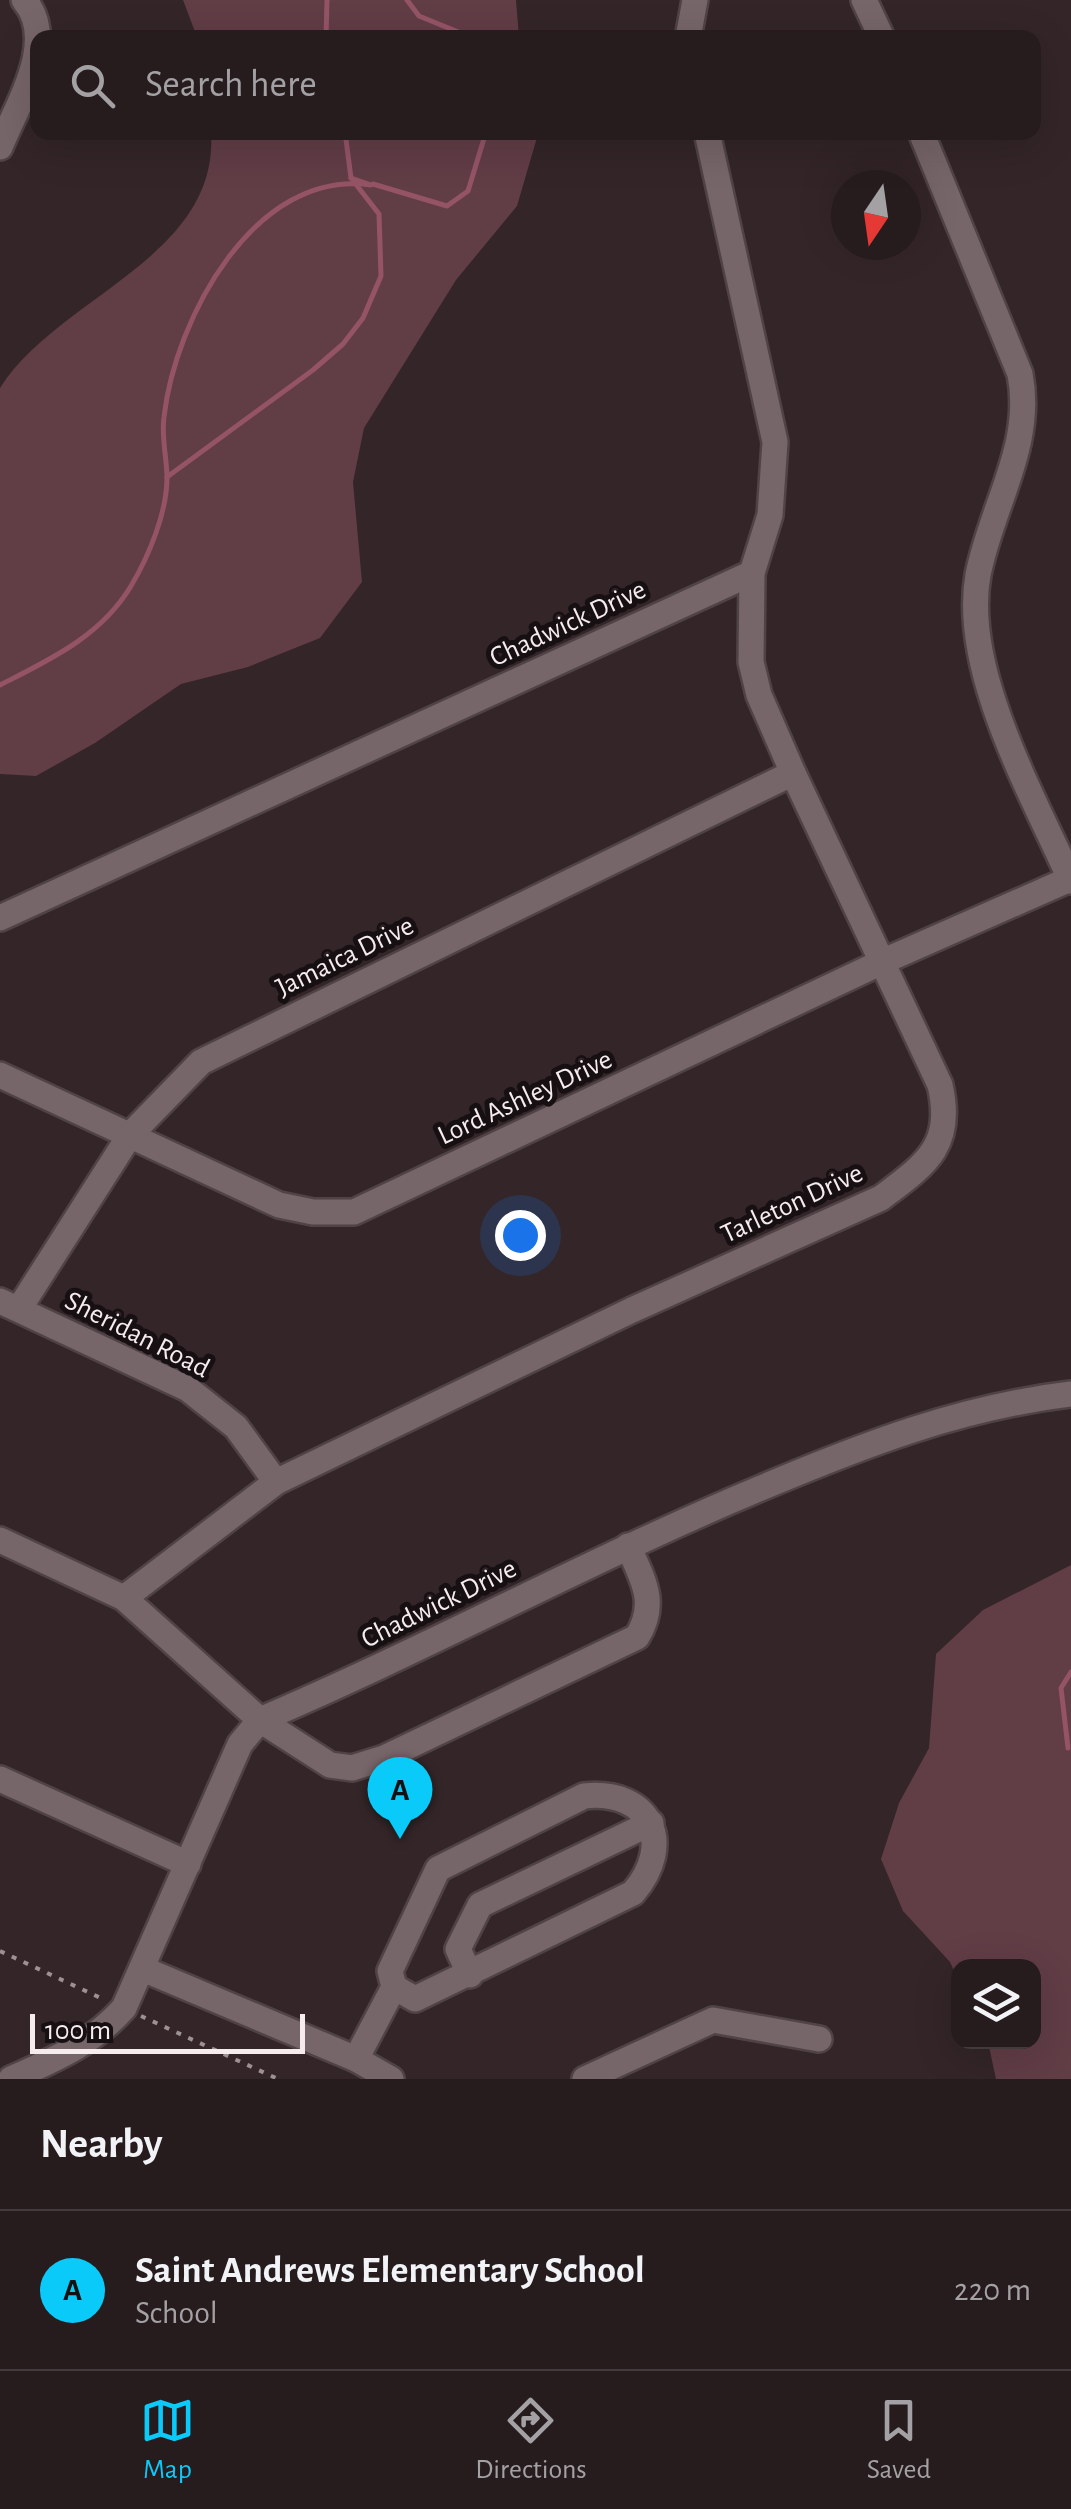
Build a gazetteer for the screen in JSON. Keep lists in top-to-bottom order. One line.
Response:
{"streets":{"street":["Chadwick Drive","Jamaica Drive","Lord Ashley Drive","Tarleton Drive","Sheridan Road"]},"crossings":[["Chadwick Drive","Tarleton Drive"],["Jamaica Drive","Lord Ashley Drive"],["Jamaica Drive","Tarleton Drive"],["Jamaica Drive","Sheridan Road"],["Lord Ashley Drive","Tarleton Drive"],["Tarleton Drive","Sheridan Road"]],"scale_bar":"100 m","north":"bottom","page":{"search":"Search here","pins":"A","scale":"100 m","heading":"Nearby","list":[{"mark":"A","name":"Saint Andrews Elementary School","note":"School","value":"220 m"}],"nav":["Map","Directions","Saved"]}}
